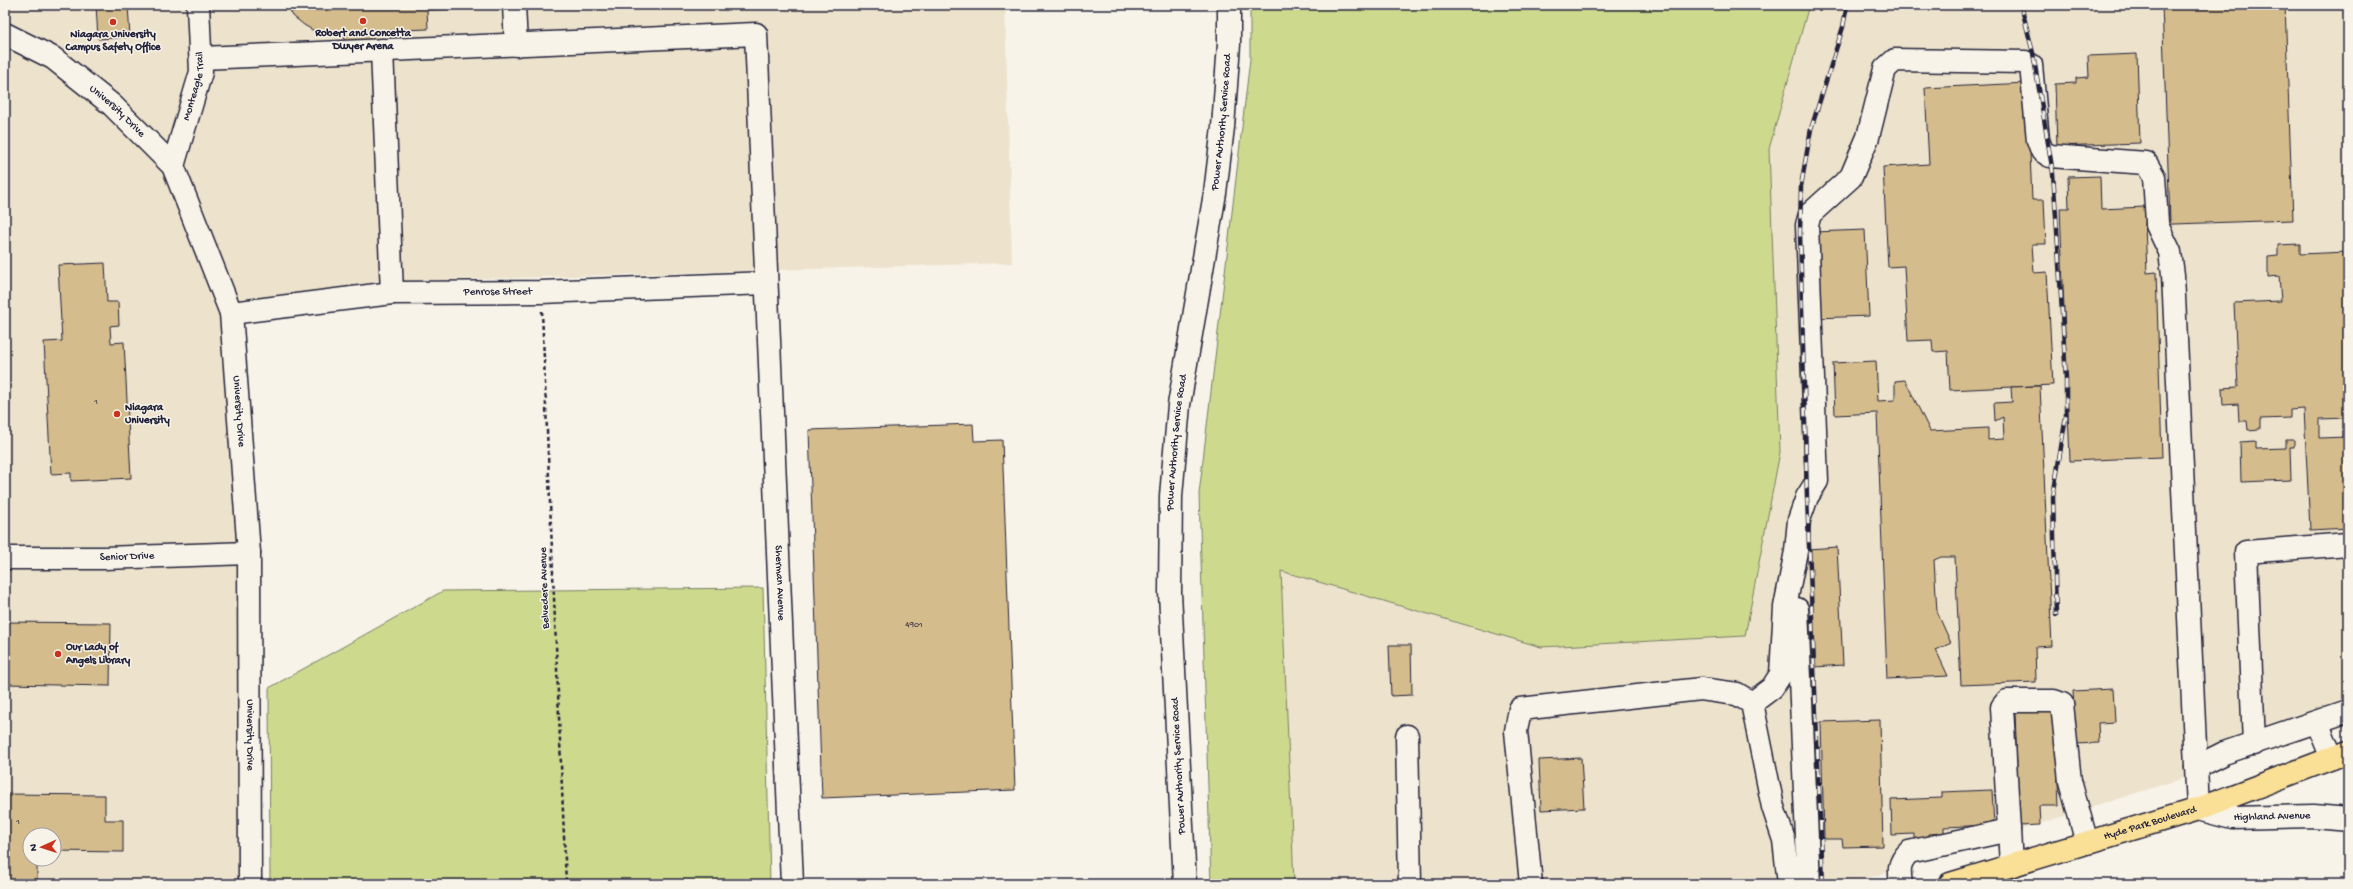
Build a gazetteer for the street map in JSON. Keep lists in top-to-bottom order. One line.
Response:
{"streets":{"main road":["Hyde Park Boulevard"],"street":["Monteagle Trail","University Drive","Power Authority Service Road","Penrose Street","Senior Drive","Sherman Avenue","Highland Avenue"],"path":["Belvedere Avenue"]},"crossings":[["Monteagle Trail","University Drive"],["University Drive","Penrose Street"],["University Drive","Senior Drive"],["Penrose Street","Sherman Avenue"],["Penrose Street","Belvedere Avenue"],["Highland Avenue","Hyde Park Boulevard"]],"places":["Robert and Concetta Dwyer Arena","Niagara University Campus Safety Office","Niagara University","Our Lady of Angels Library"],"house_numbers":["1","4901","1"],"north":"left"}
